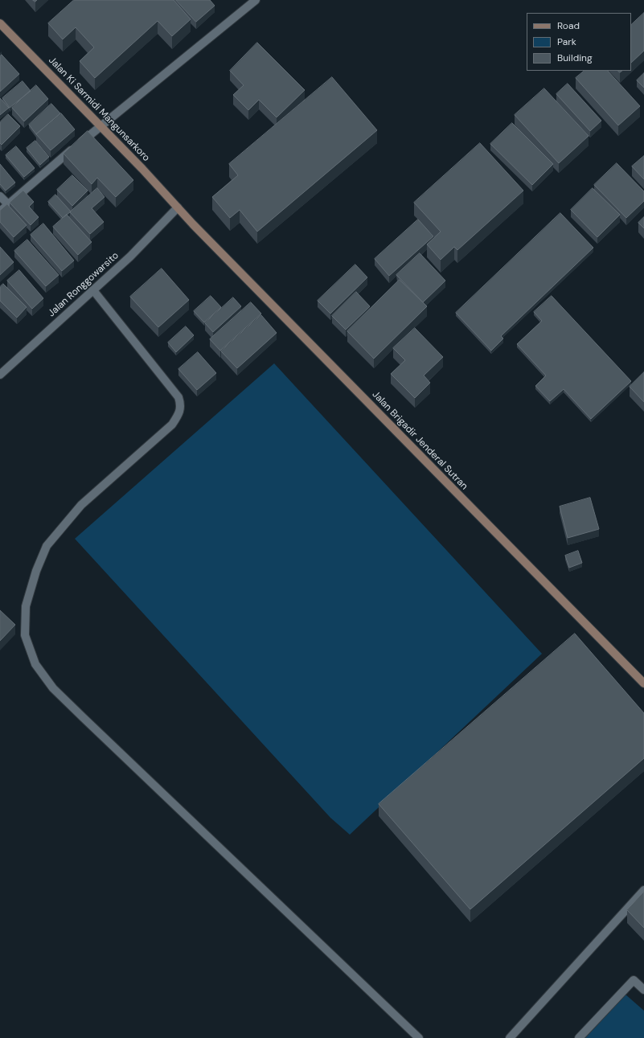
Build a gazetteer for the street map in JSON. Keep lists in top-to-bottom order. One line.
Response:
{"streets":{"main road":["Jalan Ki Sarmidi Mangunsarkoro","Jalan Brigadir Jenderal Sutran"],"street":["Jalan Ronggowarsito"]},"crossings":[["Jalan Ki Sarmidi Mangunsarkoro","Jalan Ronggowarsito"],["Jalan Ki Sarmidi Mangunsarkoro","Jalan Brigadir Jenderal Sutran"],["Jalan Ronggowarsito","Jalan Brigadir Jenderal Sutran"]],"legend":["Road","Park","Building"]}
